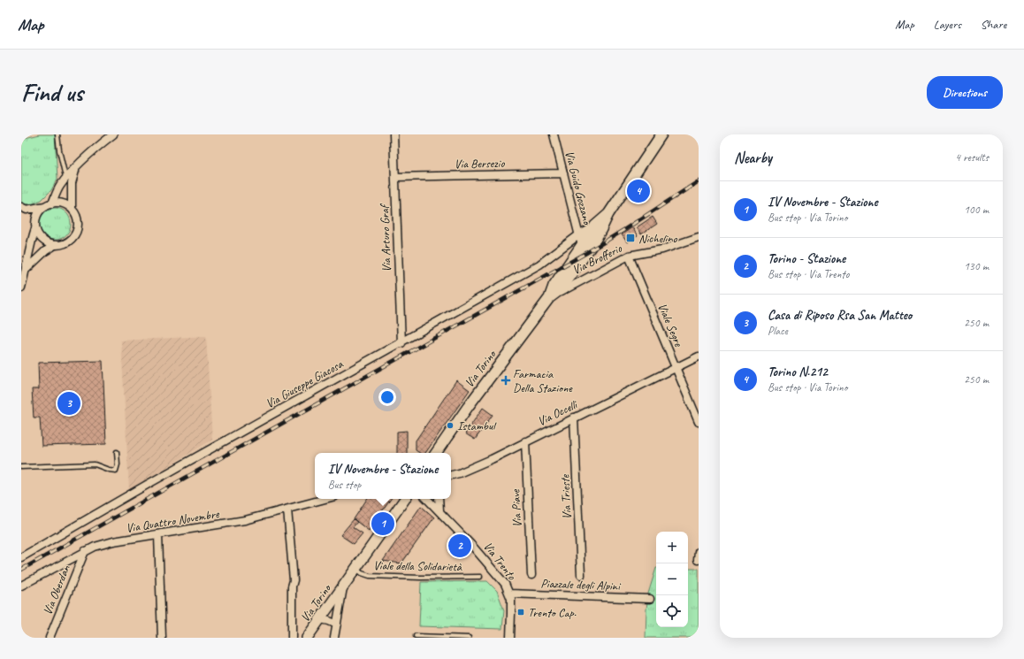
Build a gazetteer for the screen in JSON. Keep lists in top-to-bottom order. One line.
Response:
{"streets":{"main road":["Via Torino"],"street":["Via Bersezio","Via Guido Gozzano","Via Arturo Graf","Via Brofferio","Viale Segre","Via Giuseppe Giacosa","Via Occelli","Via Trieste","Via Piave","Via Quattro Novembre","Via Trento","Piazzale degli Alpini","Via Oberdan"],"lane":["Viale della Solidarietà"]},"crossings":[["Via Bersezio","Via Guido Gozzano"],["Via Bersezio","Via Arturo Graf"],["Via Guido Gozzano","Via Torino"],["Via Guido Gozzano","Via Giuseppe Giacosa"],["Via Arturo Graf","Via Giuseppe Giacosa"],["Via Brofferio","Viale Segre"],["Via Brofferio","Via Torino"],["Viale Segre","Via Occelli"],["Via Torino","Via Giuseppe Giacosa"],["Via Torino","Viale della Solidarietà"],["Via Occelli","Via Trieste"],["Via Occelli","Via Piave"],["Via Quattro Novembre","Via Oberdan"],["Via Trento","Piazzale degli Alpini"]],"places":{"transit":["Nichelino","Trento Cap."],"health":["Farmacia Della Stazione"],"other":["Istambul"]},"page":{"header":"Map","nav":["Map","Layers","Share"],"buttons":"Directions","title":"Find us","heading":["Nearby","4 results"],"pins":["4","3","1","2"],"list":[{"mark":"1","name":"IV Novembre - Stazione","note":"Bus stop · Via Torino","value":"100 m"},{"mark":"2","name":"Torino - Stazione","note":"Bus stop · Via Trento","value":"130 m"},{"mark":"3","name":"Casa di Riposo Rsa San Matteo","note":"Place","value":"250 m"},{"mark":"4","name":"Torino N.212","note":"Bus stop · Via Torino","value":"250 m"}],"popup":["IV Novembre - Stazione","Bus stop"],"map_buttons":["+","−"]}}
